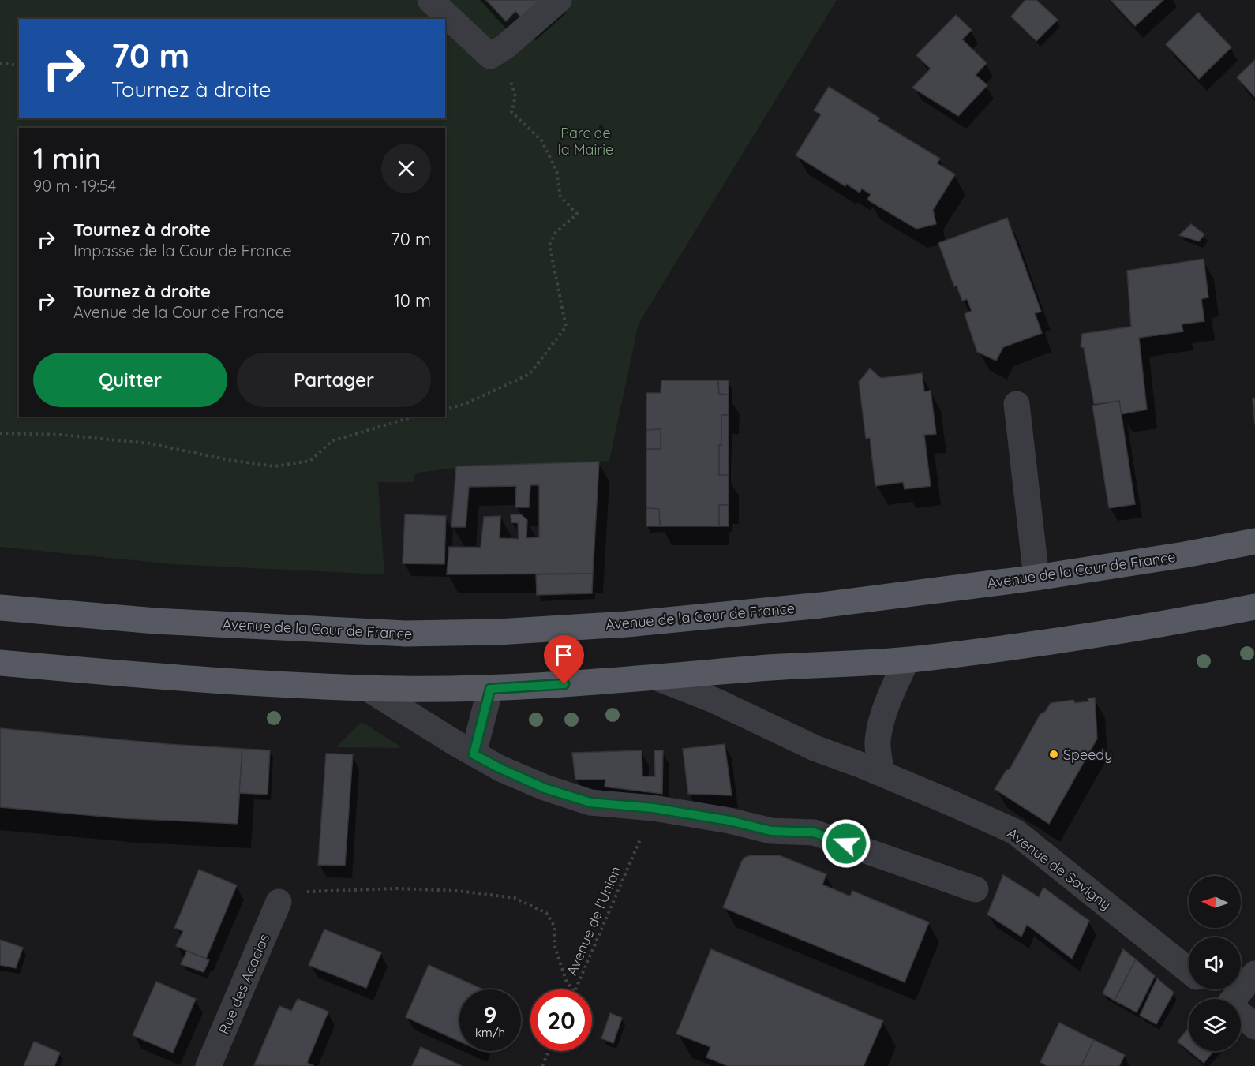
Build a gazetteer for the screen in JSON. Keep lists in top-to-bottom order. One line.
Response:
{"streets":{"main road":["Avenue de la Cour de France"],"street":["Avenue de Savigny","Rue des Acacias"],"path":["Avenue de l'Union"]},"parks":["Parc de la Mairie"],"places":["Speedy"],"north":"left","page":{"turn":["70 m","Tournez à droite"],"heading":["1 min","90 m · 19:54"],"list":[{"name":"Tournez à droite","note":"Impasse de la Cour de France","value":"70 m"},{"name":"Tournez à droite","note":"Avenue de la Cour de France","value":"10 m"}],"buttons":["Quitter","Partager"],"speed":"9 km/h","limit":"20"}}
